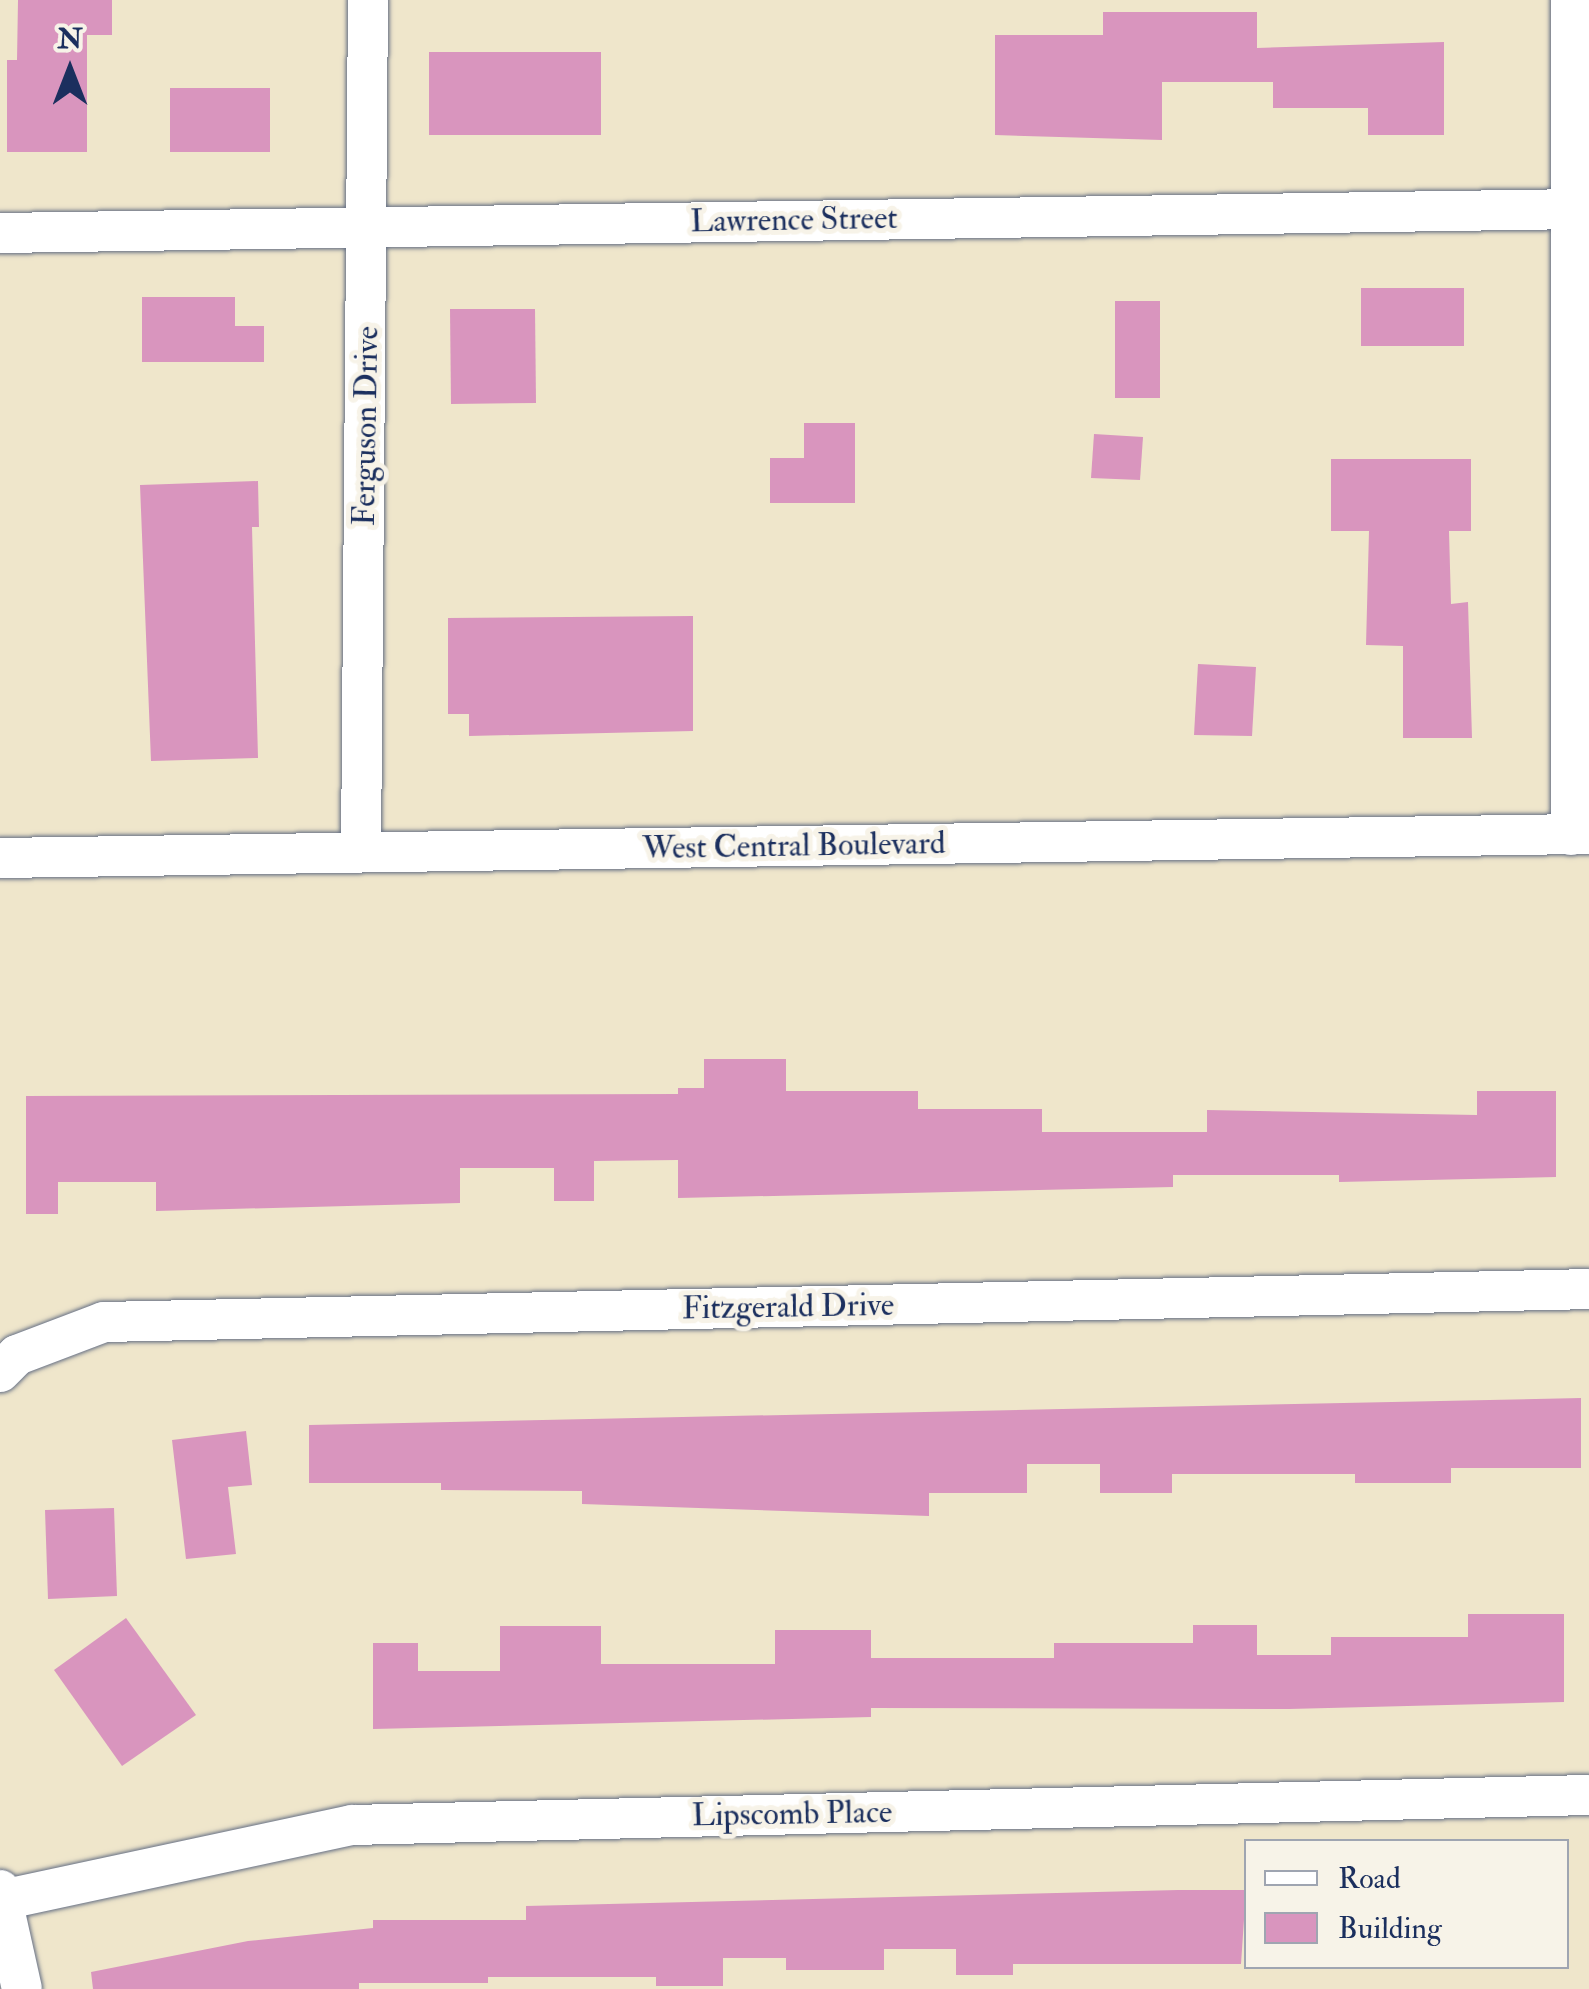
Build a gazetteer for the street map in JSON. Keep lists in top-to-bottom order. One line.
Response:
{"streets":{"street":["Lawrence Street","Ferguson Drive","West Central Boulevard","Fitzgerald Drive","Lipscomb Place"]},"crossings":[["Lawrence Street","Ferguson Drive"],["Ferguson Drive","West Central Boulevard"]],"legend":["Road","Building"],"north":"top"}
